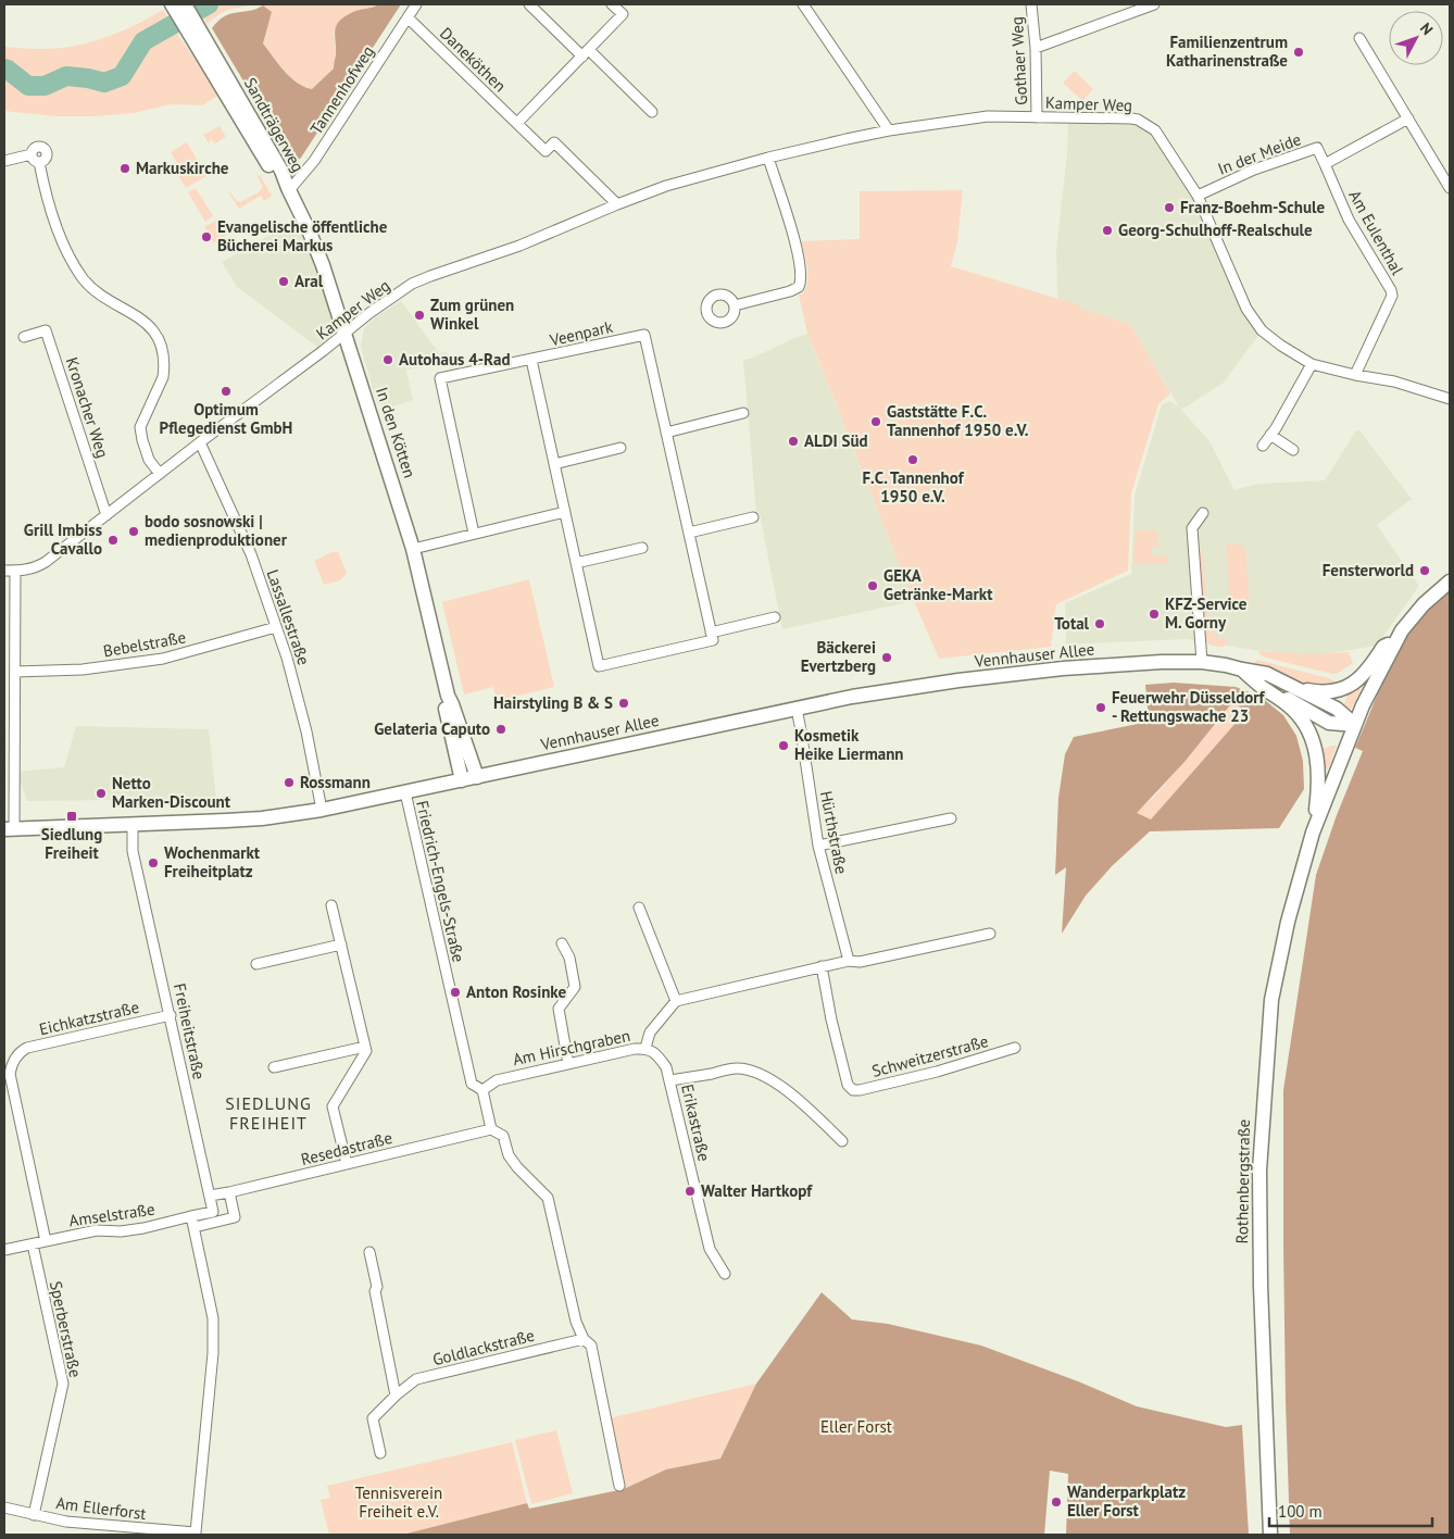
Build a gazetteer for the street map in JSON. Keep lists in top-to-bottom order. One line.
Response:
{"streets":{"main road":["Sandträgerweg","In den Kötten","Vennhauser Allee","Rothenbergstraße"],"street":["Daneköthen","Gothaer Weg","Tannenhofweg","Kamper Weg","In der Meide","Am Eulenthal","Veenpark","Kronacher Weg","Lassallestraße","Bebelstraße","Hürthstraße","Friedrich-Engels-Straße","Eichkatzstraße","Freiheitstraße","Am Hirschgraben","Schweitzerstraße","Erikastraße","Resedastraße","Amselstraße","Sperberstraße","Goldlackstraße","Am Ellerforst"]},"crossings":[["Daneköthen","Tannenhofweg"],["Daneköthen","Kamper Weg"],["Gothaer Weg","Kamper Weg"],["Tannenhofweg","Sandträgerweg"],["Tannenhofweg","In den Kötten"],["Kamper Weg","In der Meide"],["Kamper Weg","Am Eulenthal"],["Kamper Weg","Kronacher Weg"],["Kamper Weg","In den Kötten"],["Kamper Weg","Lassallestraße"],["Sandträgerweg","In den Kötten"],["In der Meide","Am Eulenthal"],["In den Kötten","Vennhauser Allee"],["Lassallestraße","Bebelstraße"],["Lassallestraße","Vennhauser Allee"],["Vennhauser Allee","Hürthstraße"],["Vennhauser Allee","Friedrich-Engels-Straße"],["Vennhauser Allee","Freiheitstraße"],["Vennhauser Allee","Rothenbergstraße"],["Friedrich-Engels-Straße","Am Hirschgraben"],["Friedrich-Engels-Straße","Resedastraße"],["Friedrich-Engels-Straße","Goldlackstraße"],["Eichkatzstraße","Freiheitstraße"],["Eichkatzstraße","Amselstraße"],["Freiheitstraße","Resedastraße"],["Am Hirschgraben","Erikastraße"],["Amselstraße","Sperberstraße"],["Sperberstraße","Am Ellerforst"]],"districts":["SIEDLUNG FREIHEIT"],"parks":["Eller Forst","Tennisverein Freiheit e.V."],"places":{"other":["Familienzentrum Katharinenstraße","Markuskirche","Franz-Boehm-Schule","Georg-Schulhoff-Realschule","Evangelische öffentliche Bücherei Markus","Aral","Zum grünen Winkel","Autohaus 4-Rad","Optimum Pflegedienst GmbH","Gaststätte F.C. Tannenhof 1950 e.V.","ALDI Süd","F.C. Tannenhof 1950 e.V.","bodo sosnowski | medienproduktioner","Grill Imbiss Cavallo","Fensterworld","GEKA Getränke-Markt","KFZ-Service M. Gorny","Total","Bäckerei Evertzberg","Hairstyling B & S","Feuerwehr Düsseldorf - Rettungswache 23","Gelateria Caputo","Kosmetik Heike Liermann","Rossmann","Netto Marken-Discount","Wochenmarkt Freiheitplatz","Anton Rosinke","Walter Hartkopf","Wanderparkplatz Eller Forst"],"transit":["Siedlung Freiheit"]},"scale_bar":"100 m","north":"top right"}
